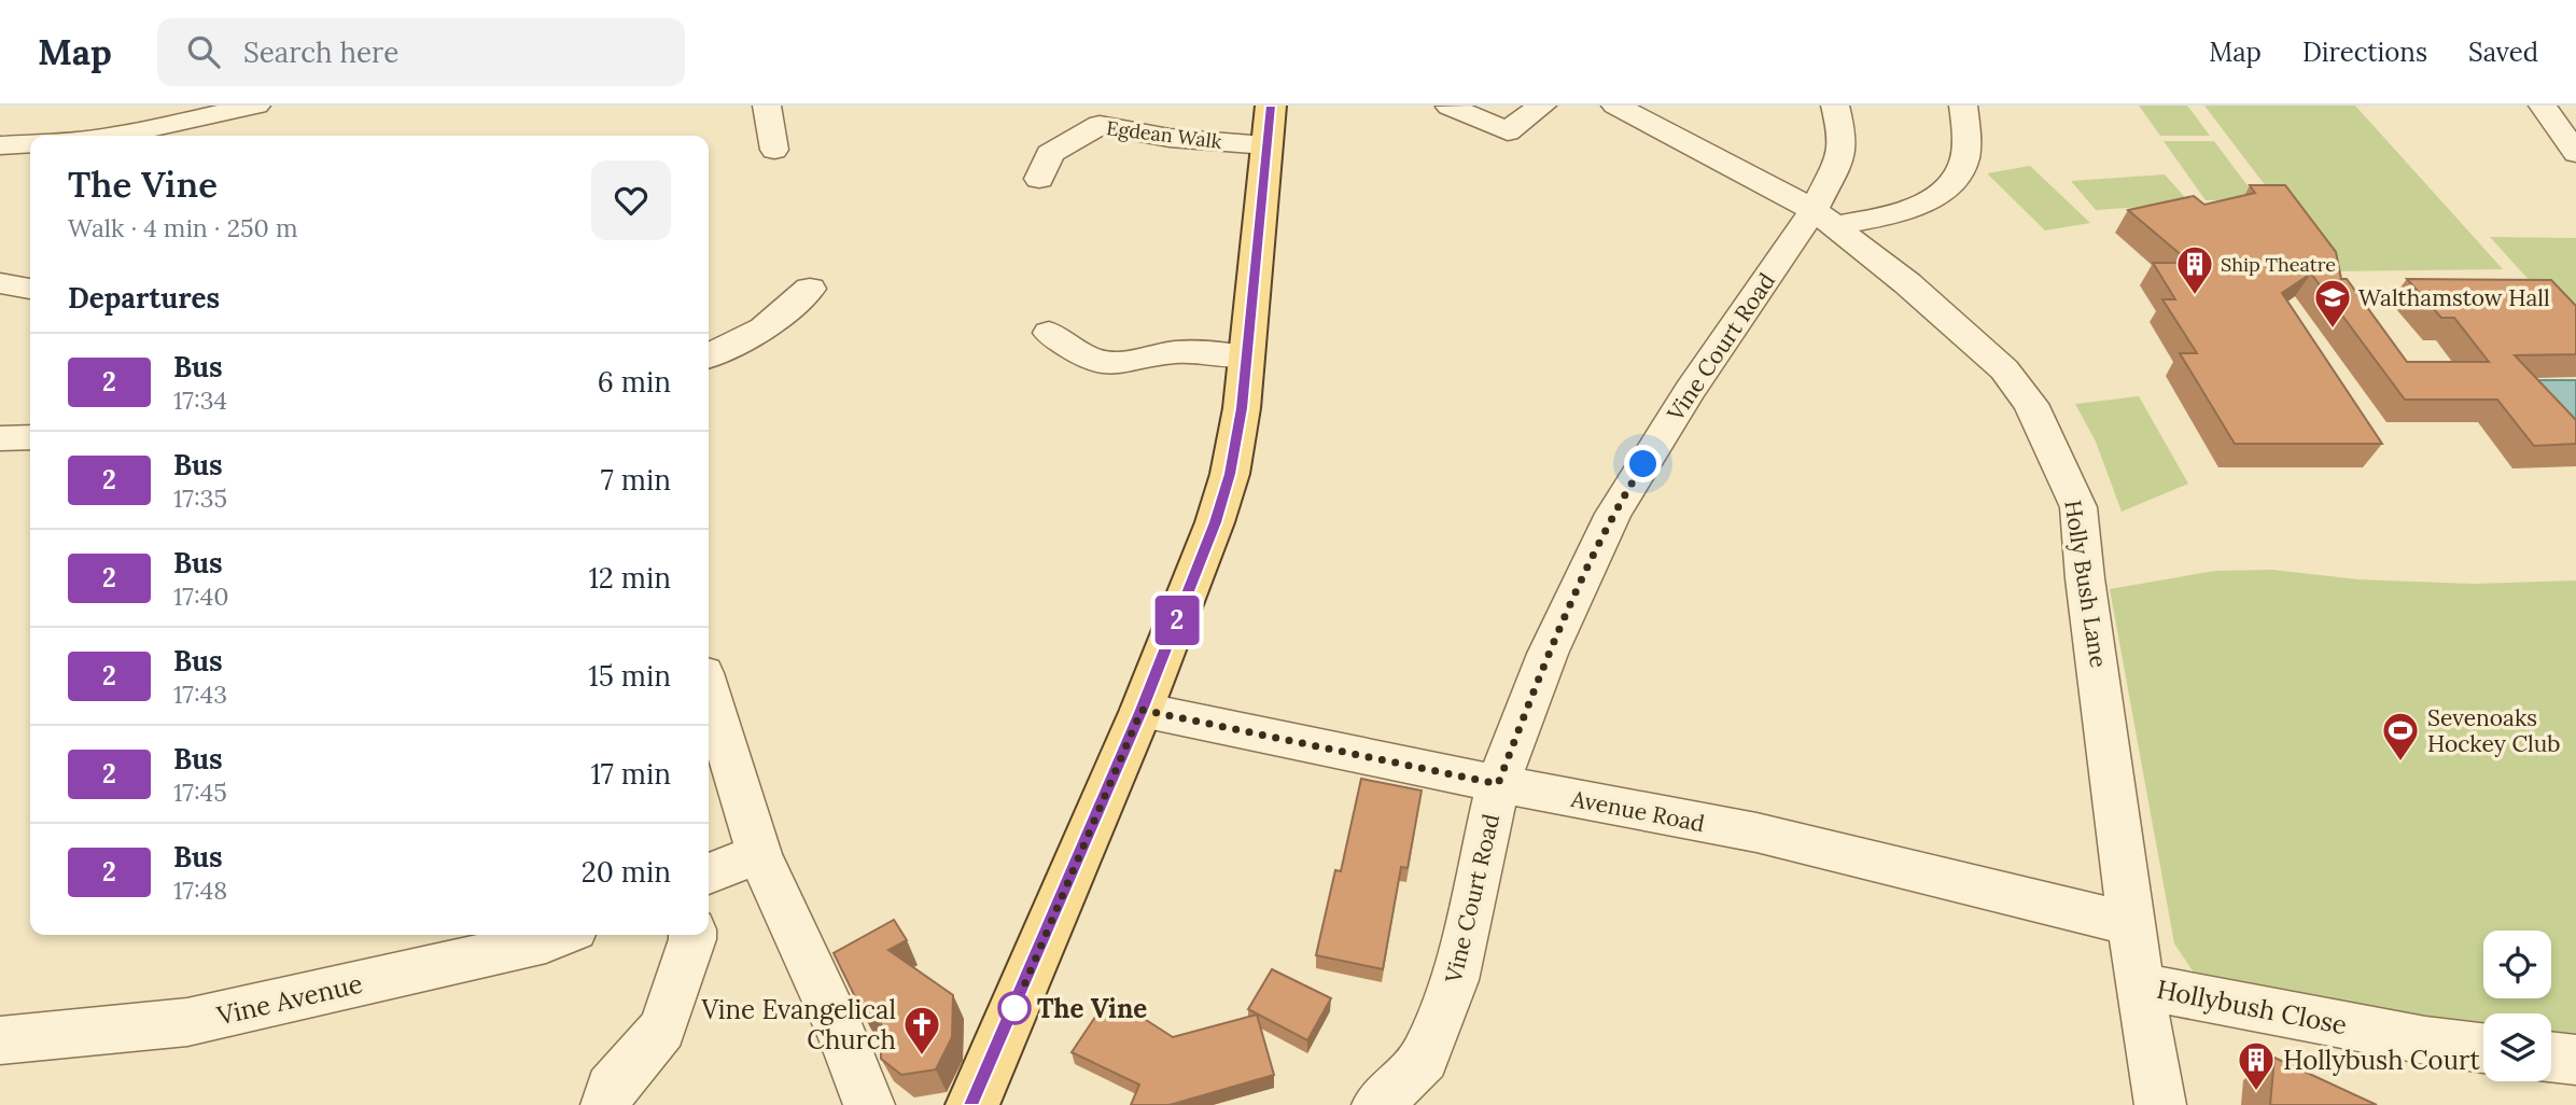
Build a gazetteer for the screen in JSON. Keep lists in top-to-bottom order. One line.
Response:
{"streets":{"street":["Egdean Walk","Vine Court Road","Holly Bush Lane","Avenue Road","Vine Avenue","Hollybush Close"]},"crossings":[["Vine Court Road","Holly Bush Lane"],["Vine Court Road","Avenue Road"],["Holly Bush Lane","Avenue Road"],["Holly Bush Lane","Hollybush Close"]],"places":{"building":["Ship Theatre","Hollybush Court"],"school or university":["Walthamstow Hall"],"sports":["Sevenoaks Hockey Club"],"other":["The Vine"],"church":["Vine Evangelical Church"]},"lines":["bus line 2"],"page":{"header":"Map","search":"Search here","nav":["Map","Directions","Saved"],"on_map":"2","heading":[["The Vine","Walk · 4 min · 250 m"],"Departures"],"list":[{"mark":"2","name":"Bus","note":"17:34","value":"6 min"},{"mark":"2","name":"Bus","note":"17:35","value":"7 min"},{"mark":"2","name":"Bus","note":"17:40","value":"12 min"},{"mark":"2","name":"Bus","note":"17:43","value":"15 min"},{"mark":"2","name":"Bus","note":"17:45","value":"17 min"},{"mark":"2","name":"Bus","note":"17:48","value":"20 min"}]}}
